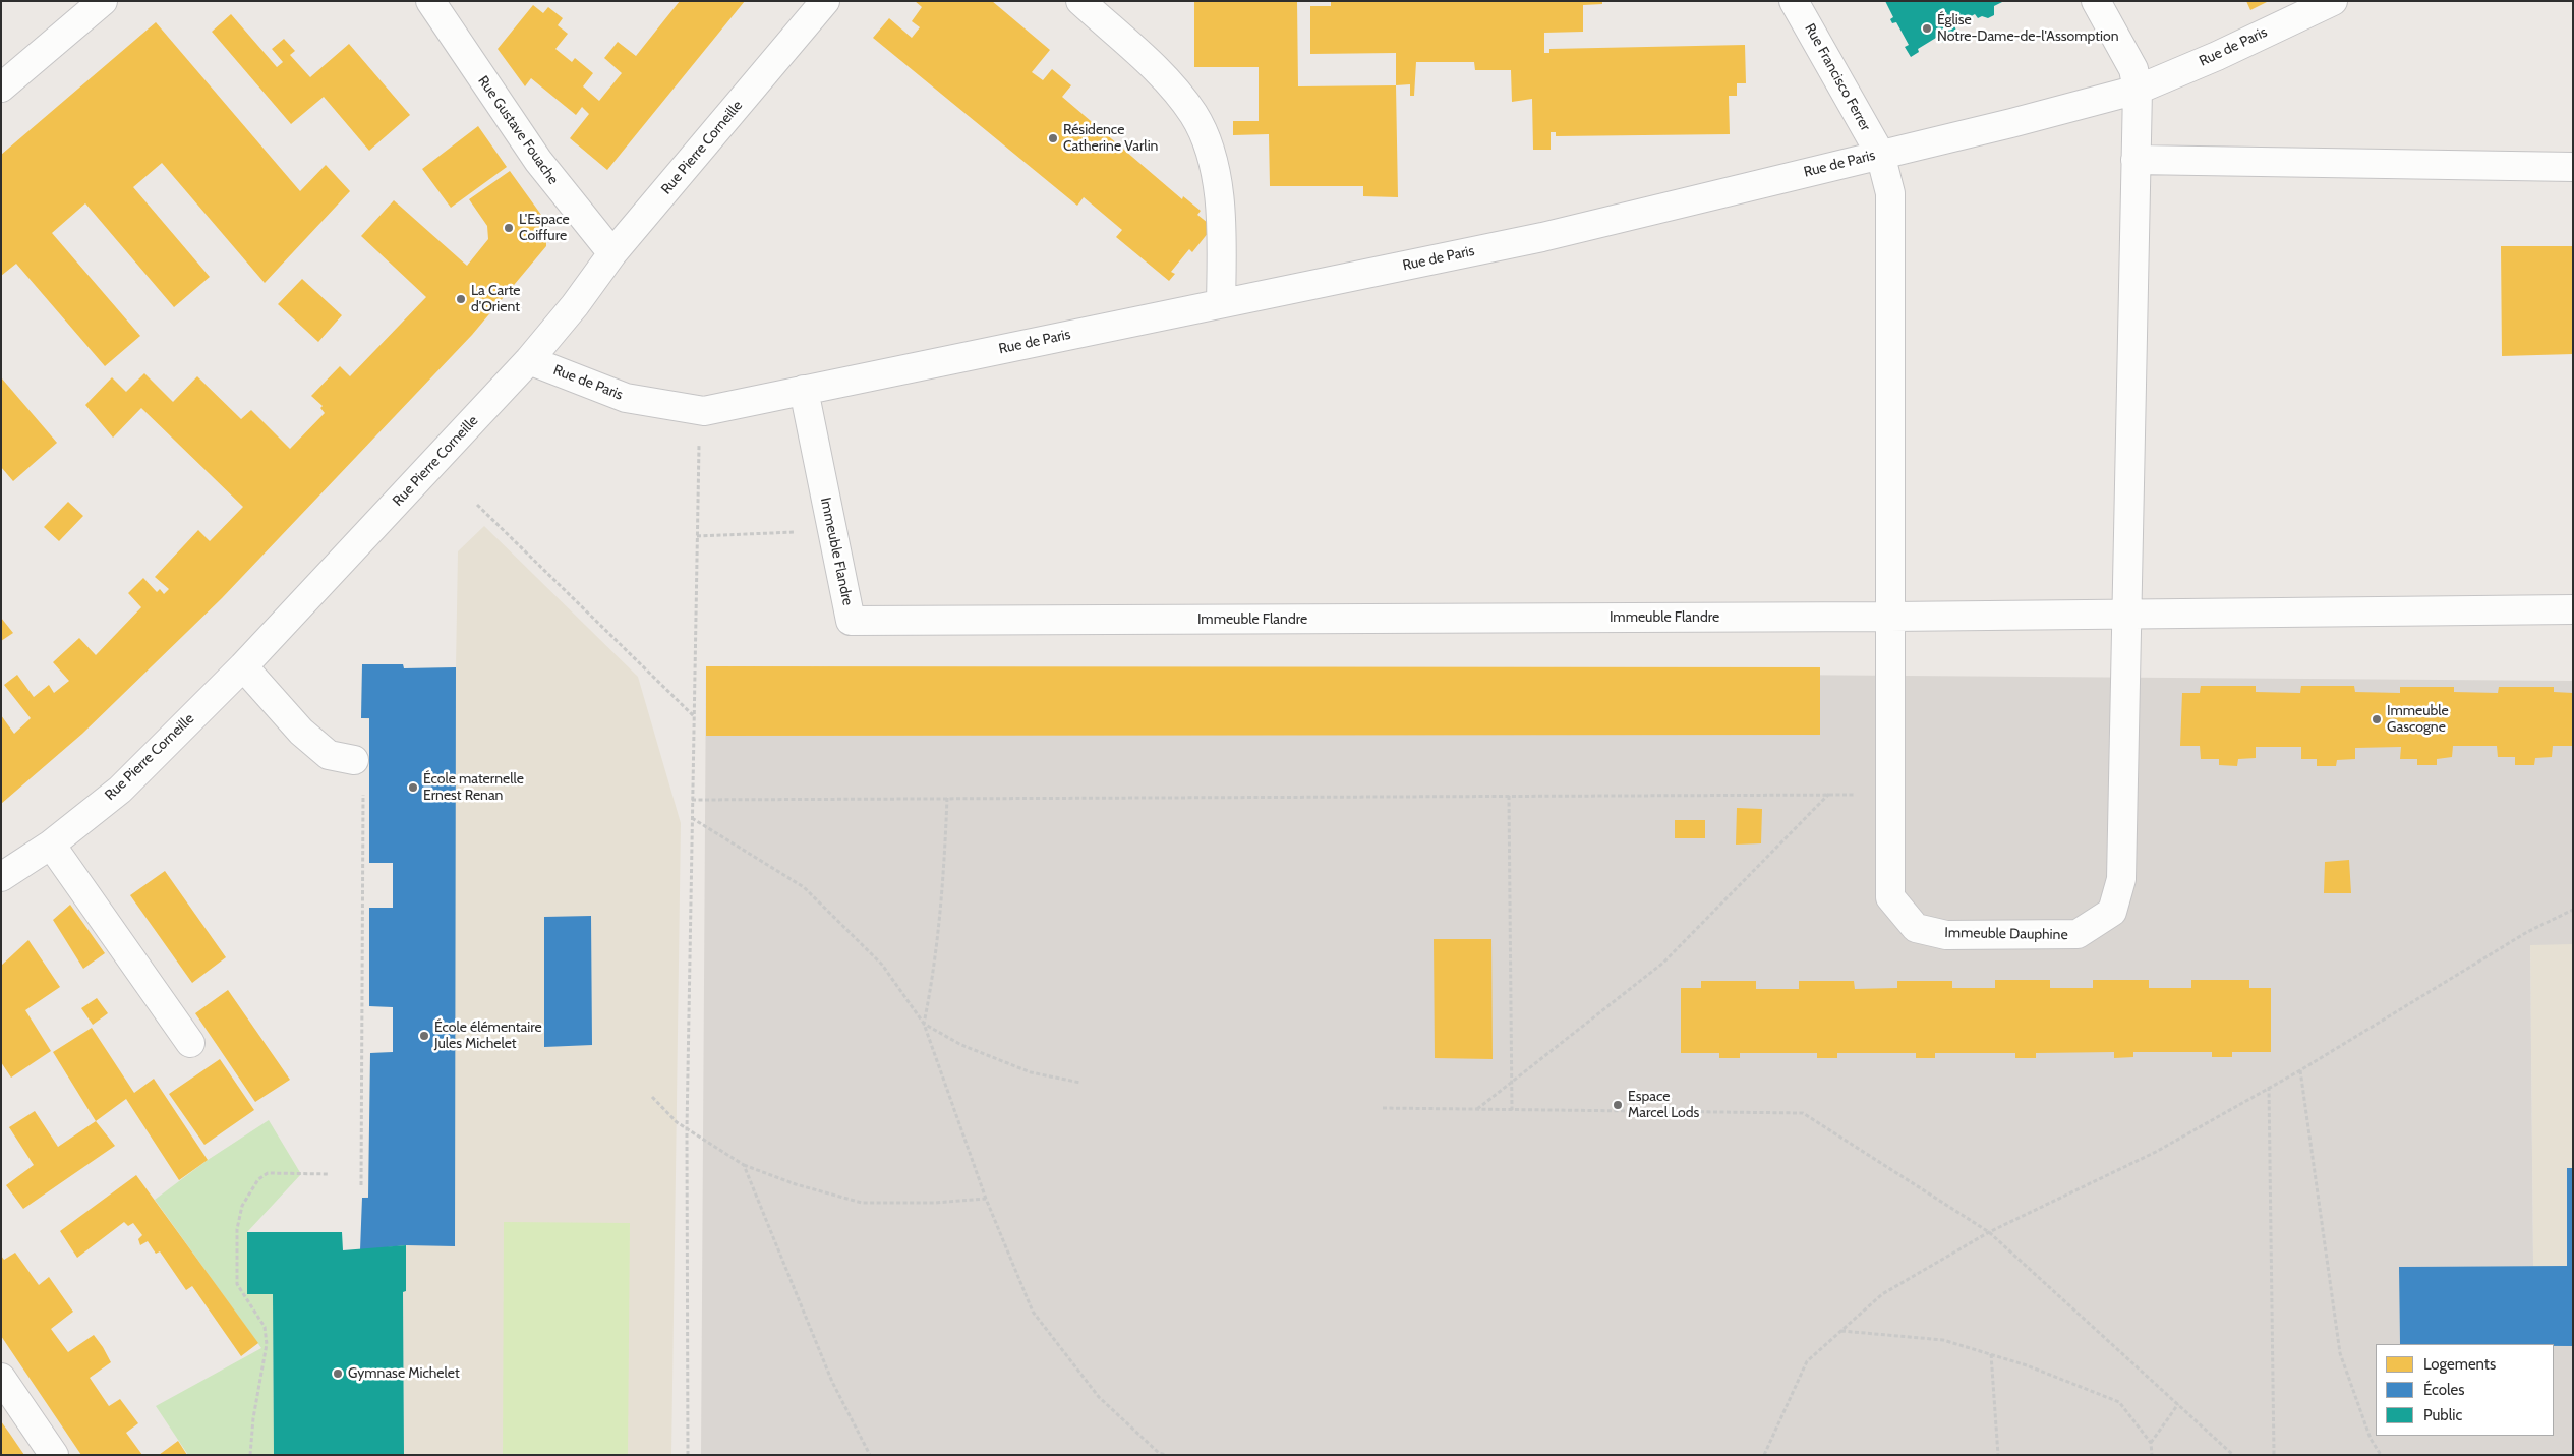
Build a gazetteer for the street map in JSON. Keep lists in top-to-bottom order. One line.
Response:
{"streets":{"street":["Rue de Paris","Rue Francisco Ferrer","Rue Gustave Fouache","Rue Pierre Corneille","Immeuble Flandre","Immeuble Dauphine"]},"crossings":[["Rue de Paris","Rue Francisco Ferrer"],["Rue de Paris","Rue Pierre Corneille"],["Rue de Paris","Immeuble Flandre"],["Rue de Paris","Immeuble Dauphine"],["Rue Francisco Ferrer","Immeuble Flandre"],["Rue Francisco Ferrer","Immeuble Dauphine"],["Rue Gustave Fouache","Rue Pierre Corneille"],["Immeuble Flandre","Immeuble Dauphine"]],"places":["Église Notre-Dame-de-l'Assomption","Résidence Catherine Varlin","L'Espace Coiffure","La Carte d'Orient","Immeuble Gascogne","École maternelle Ernest Renan","École élémentaire Jules Michelet","Espace Marcel Lods","Gymnase Michelet"],"legend":["Logements","Écoles","Public"]}
